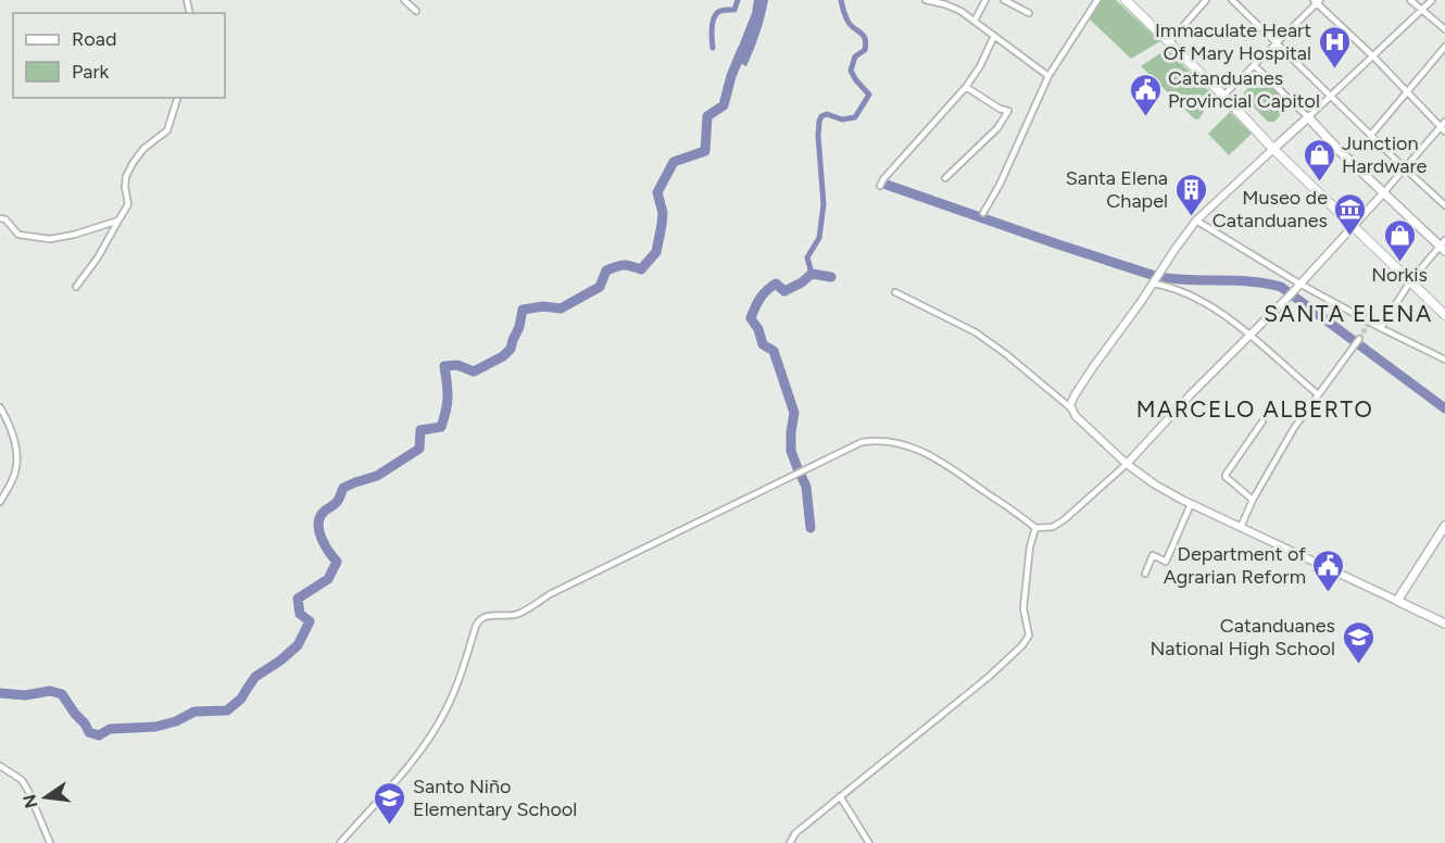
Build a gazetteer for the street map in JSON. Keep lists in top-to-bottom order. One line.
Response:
{"districts":["SANTA ELENA","MARCELO ALBERTO"],"places":{"hospital":["Immaculate Heart Of Mary Hospital"],"public building":["Catanduanes Provincial Capitol","Department of Agrarian Reform"],"shop":["Junction Hardware","Norkis"],"building":["Santa Elena Chapel"],"museum":["Museo de Catanduanes"],"school or university":["Catanduanes National High School","Santo Niño Elementary School"]},"legend":["Road","Park"],"north":"left"}
